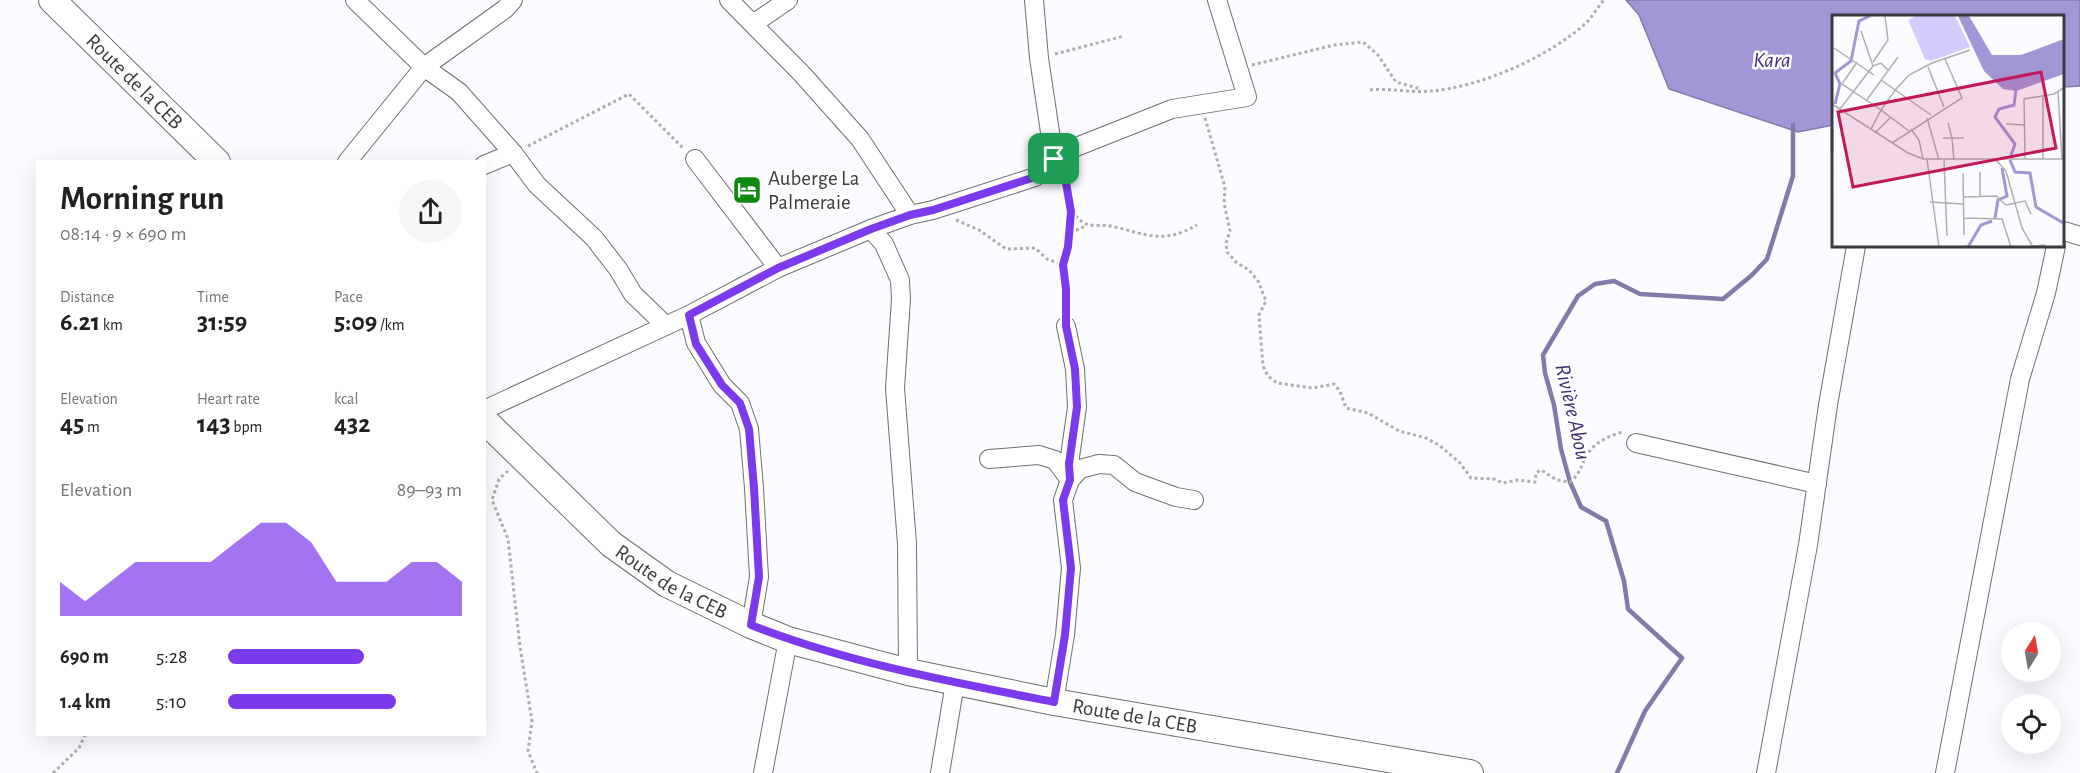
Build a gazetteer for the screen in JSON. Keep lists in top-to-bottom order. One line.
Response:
{"streets":{"main road":["Route de la CEB"]},"water":["Kara","Rivière Abou"],"places":{"hotel":["Auberge La Palmeraie"]},"north":"top","page":{"heading":["Morning run","08:14 · 9 × 690 m"],"stats":[["Distance","6.21 km"],["Time","31:59"],["Pace","5:09 /km"],["Elevation","45 m"],["Heart rate","143 bpm"],["kcal","432"]],"chart":["Elevation","89–93 m"],"list":[{"name":"690 m","note":"5:28"},{"name":"1.4 km","note":"5:10"}]}}
